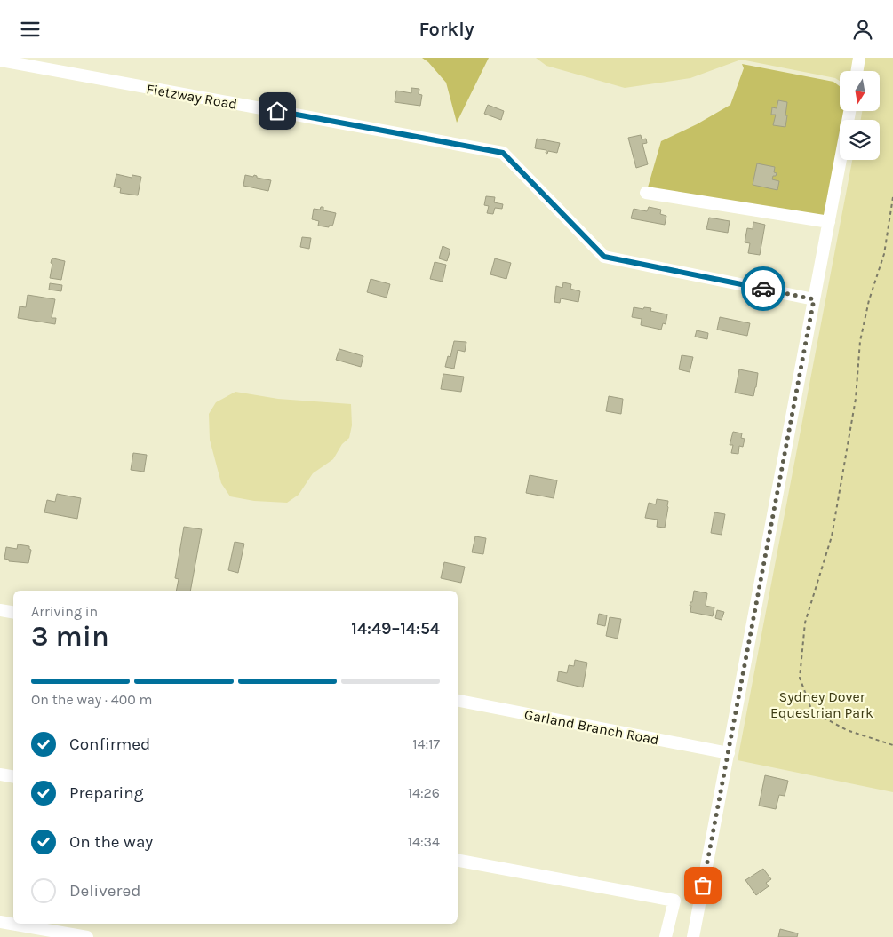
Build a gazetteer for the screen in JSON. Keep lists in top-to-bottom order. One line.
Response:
{"streets":{"street":["Fietzway Road","Garland Branch Road"]},"parks":["Sydney Dover Equestrian Park"],"north":"bottom","page":{"header":"Forkly","heading":["3 min","Arriving in","14:49–14:54"],"bar":"On the way · 400 m","list":[["Confirmed","14:17"],["Preparing","14:26"],["On the way","14:34"],"Delivered"]}}
